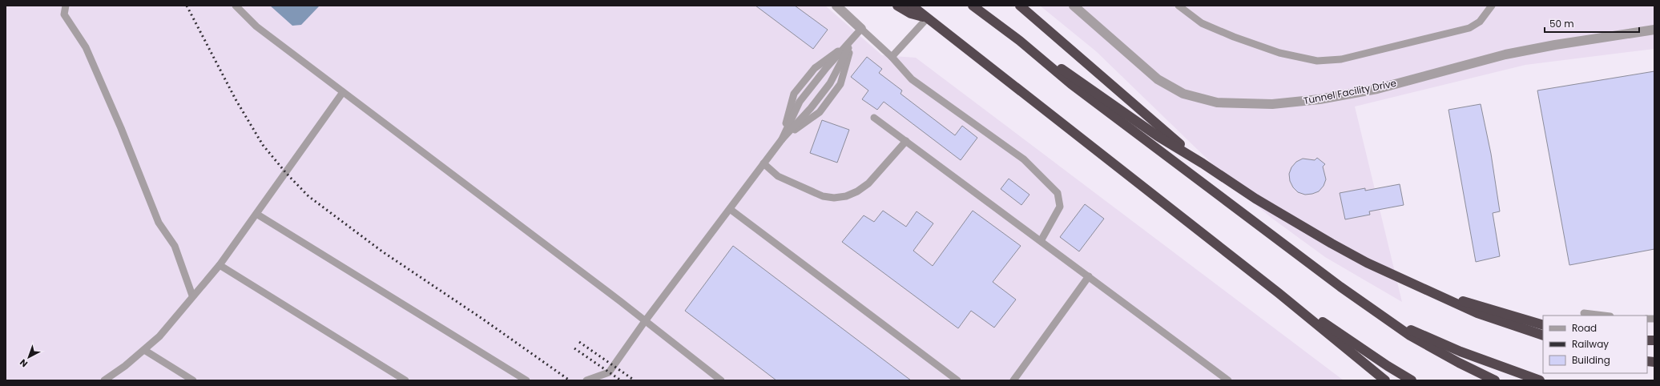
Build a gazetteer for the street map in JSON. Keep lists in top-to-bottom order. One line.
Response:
{"streets":{"street":["Tunnel Facility Drive"]},"legend":["Road","Railway","Building"],"scale_bar":"50 m","north":"bottom left"}
